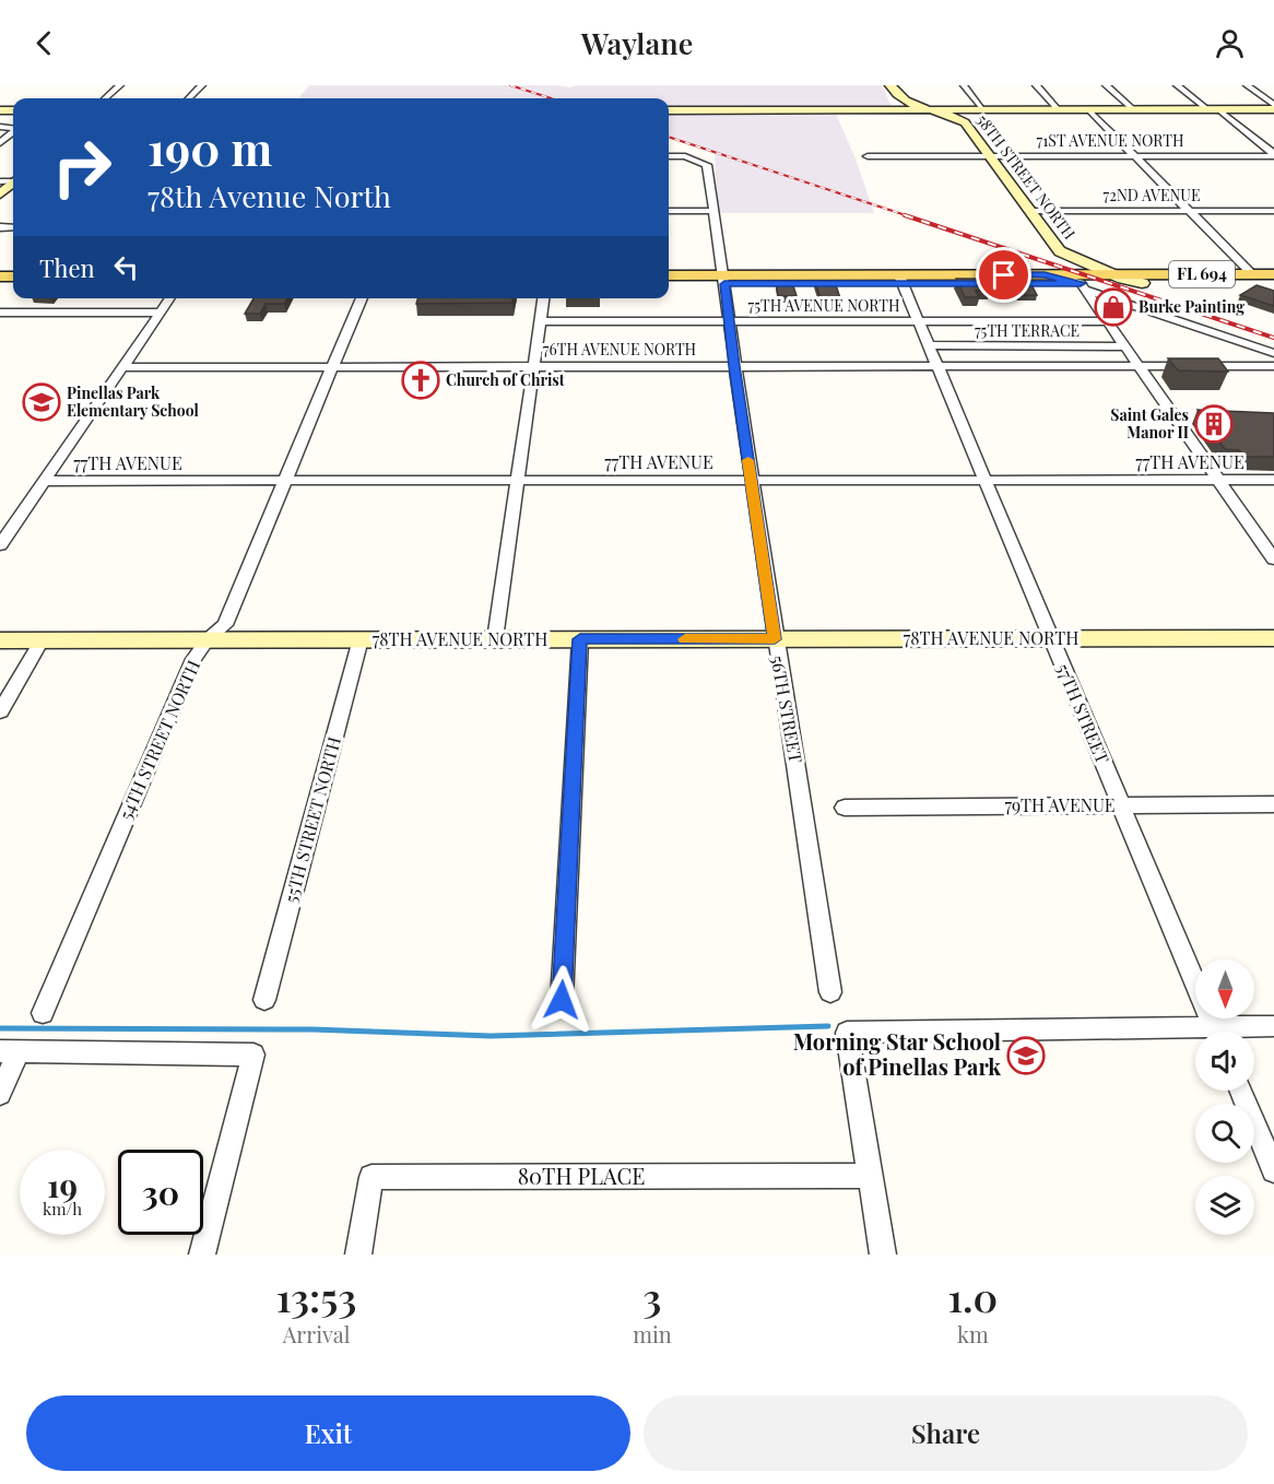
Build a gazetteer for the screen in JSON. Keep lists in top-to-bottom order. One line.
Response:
{"streets":{"main road":["FL 694"],"street":["71ST AVENUE NORTH","58TH STREET NORTH","72ND AVENUE","75TH AVENUE NORTH","75TH TERRACE","76TH AVENUE NORTH","77TH AVENUE","78TH AVENUE NORTH","56TH STREET","57TH STREET","54TH STREET NORTH","79TH AVENUE","55TH STREET NORTH","80TH PLACE"]},"crossings":[["71ST AVENUE NORTH","58TH STREET NORTH"],["58TH STREET NORTH","72ND AVENUE"],["58TH STREET NORTH","FL 694"],["FL 694","56TH STREET"],["FL 694","57TH STREET"],["75TH AVENUE NORTH","56TH STREET"],["75TH AVENUE NORTH","57TH STREET"],["75TH TERRACE","57TH STREET"],["76TH AVENUE NORTH","56TH STREET"],["76TH AVENUE NORTH","57TH STREET"],["76TH AVENUE NORTH","54TH STREET NORTH"],["77TH AVENUE","56TH STREET"],["77TH AVENUE","57TH STREET"],["77TH AVENUE","54TH STREET NORTH"],["78TH AVENUE NORTH","56TH STREET"],["78TH AVENUE NORTH","57TH STREET"],["78TH AVENUE NORTH","54TH STREET NORTH"],["78TH AVENUE NORTH","55TH STREET NORTH"],["57TH STREET","79TH AVENUE"]],"places":{"shop":["Burke Painting"],"church":["Church of Christ"],"school or university":["Pinellas Park Elementary School","Morning Star School of Pinellas Park"],"building":["Saint Gales Manor II"]},"north":"bottom","page":{"header":"Waylane","turn":["190 m","78th Avenue North"],"then":"Then","speed":"19 km/h","limit":"30","eta":["13:53","Arrival","3","min","1.0","km"],"buttons":["Exit","Share"]}}
